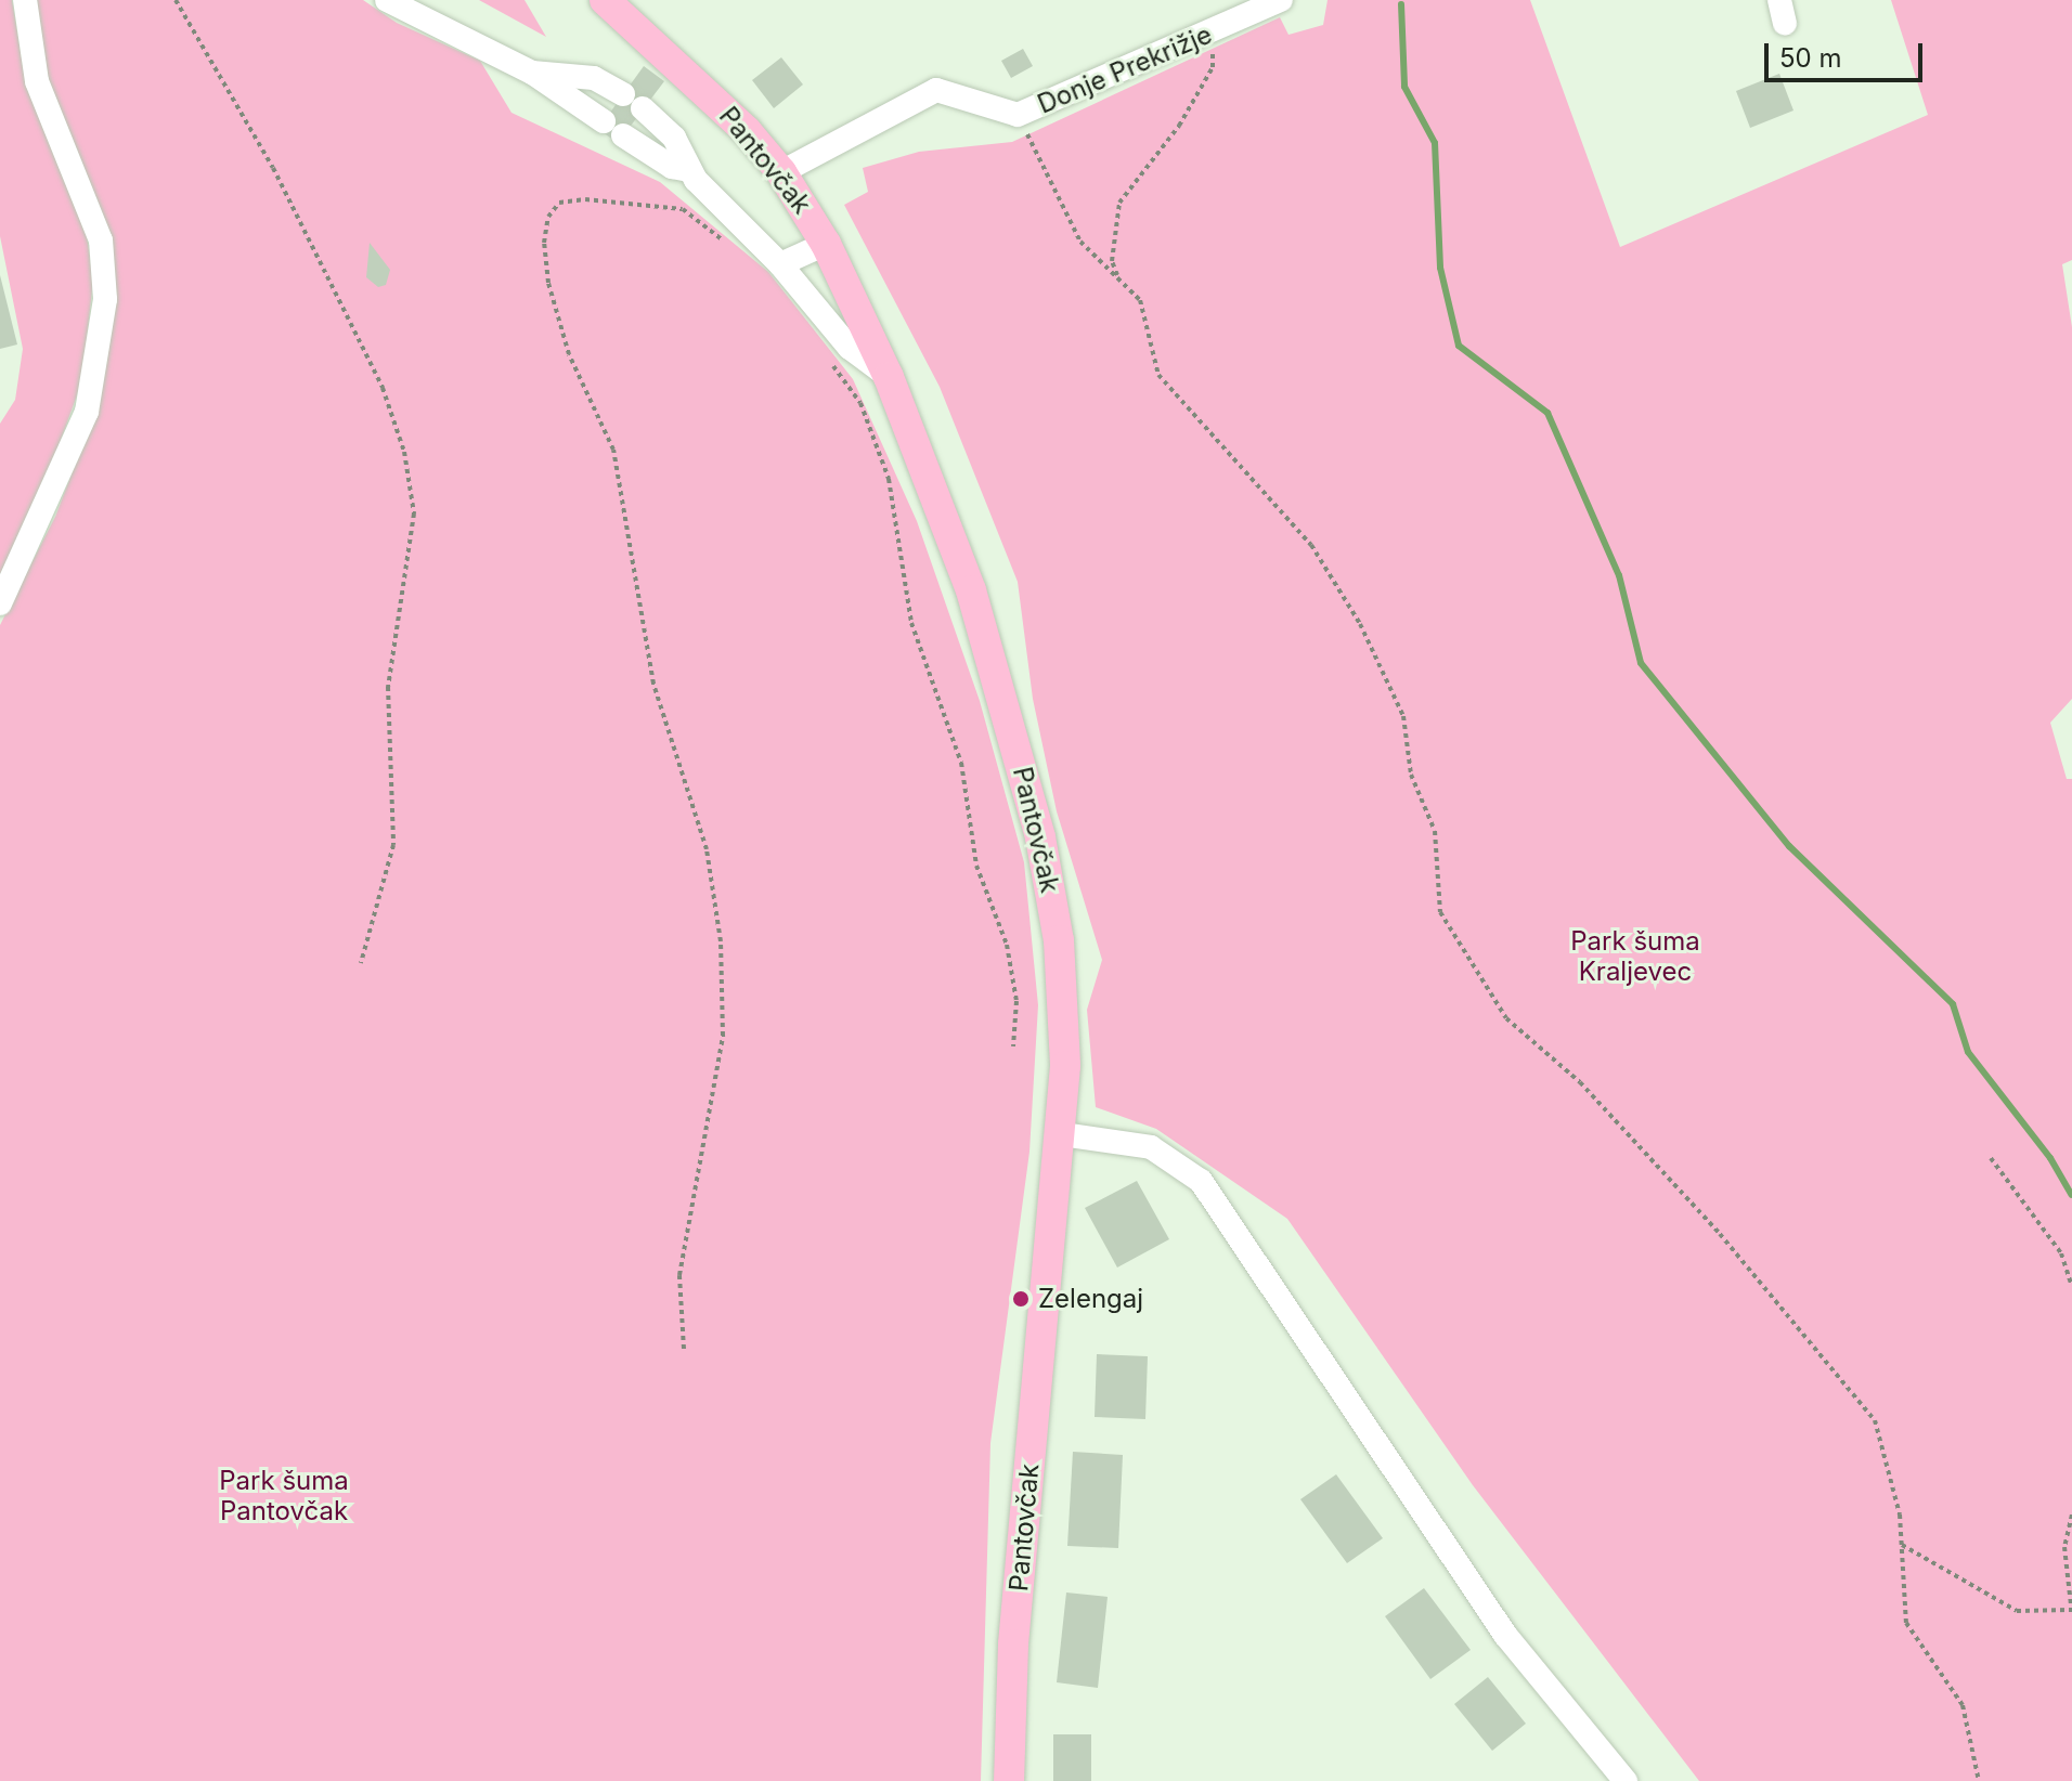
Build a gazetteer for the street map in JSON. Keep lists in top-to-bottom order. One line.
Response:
{"streets":{"main road":["Pantovčak"],"street":["Donje Prekrižje"]},"crossings":[["Donje Prekrižje","Pantovčak"]],"parks":["Park šuma Kraljevec","Park šuma Pantovčak"],"places":["Zelengaj"],"scale_bar":"50 m"}
